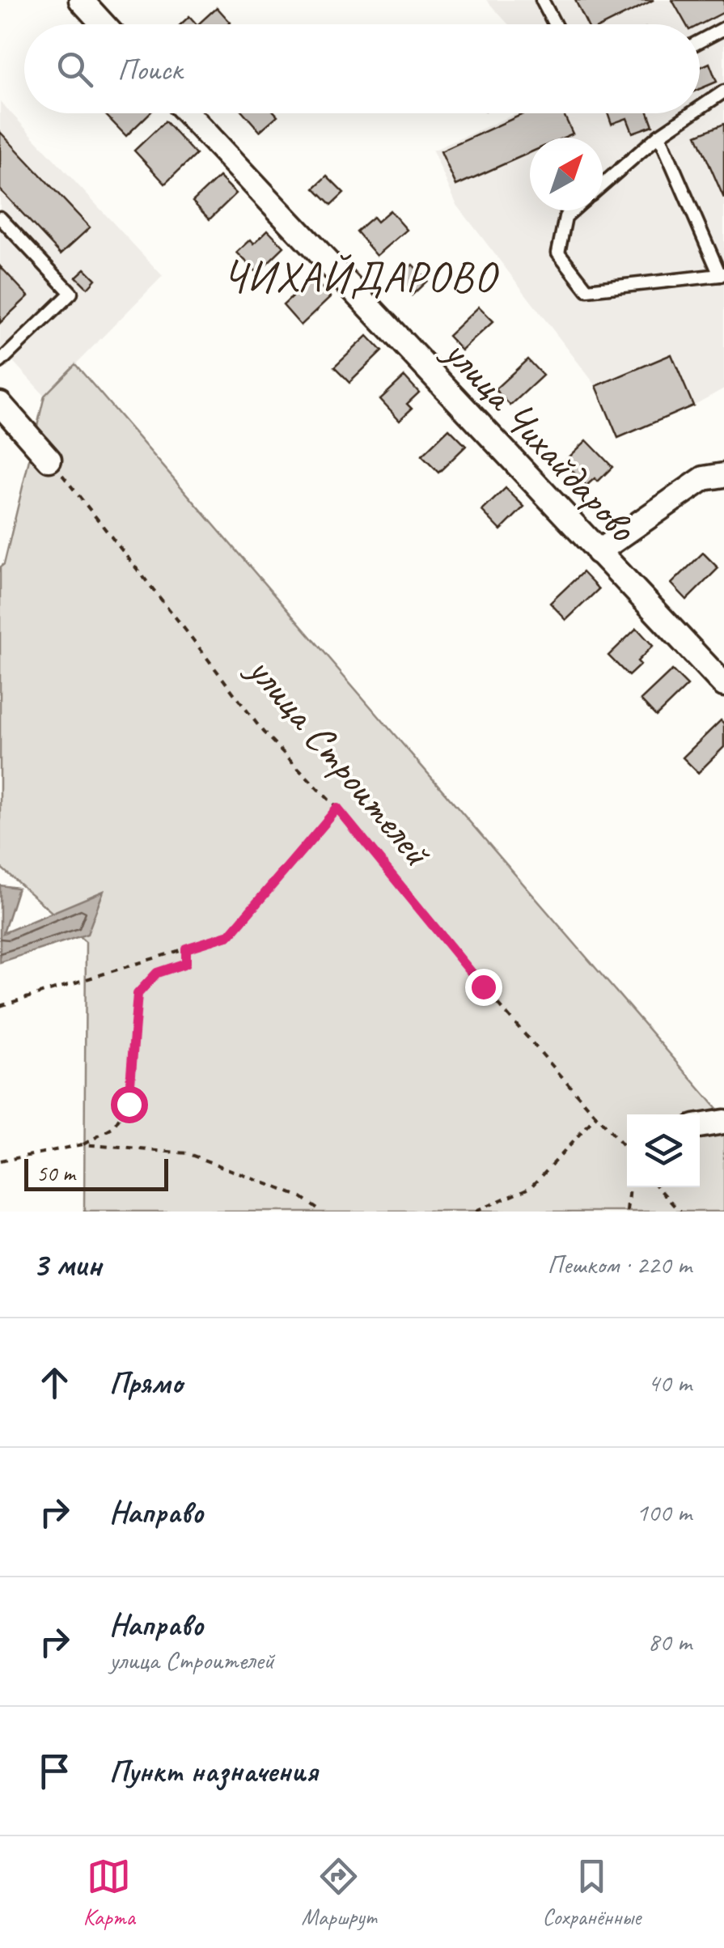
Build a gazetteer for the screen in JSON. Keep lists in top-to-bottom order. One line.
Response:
{"streets":{"street":["улица Чихайдарово"],"path":["улица Строителей"]},"districts":["ЧИХАЙДАРОВО"],"scale_bar":"50 m","north":"top right","page":{"search":"Поиск","scale":"50 m","heading":["3 мин","Пешком · 220 m"],"list":[["Прямо","40 m"],["Направо","100 m"],["Направо","улица Строителей","80 m"],"Пункт назначения"],"nav":["Карта","Маршрут","Сохранённые"]}}
